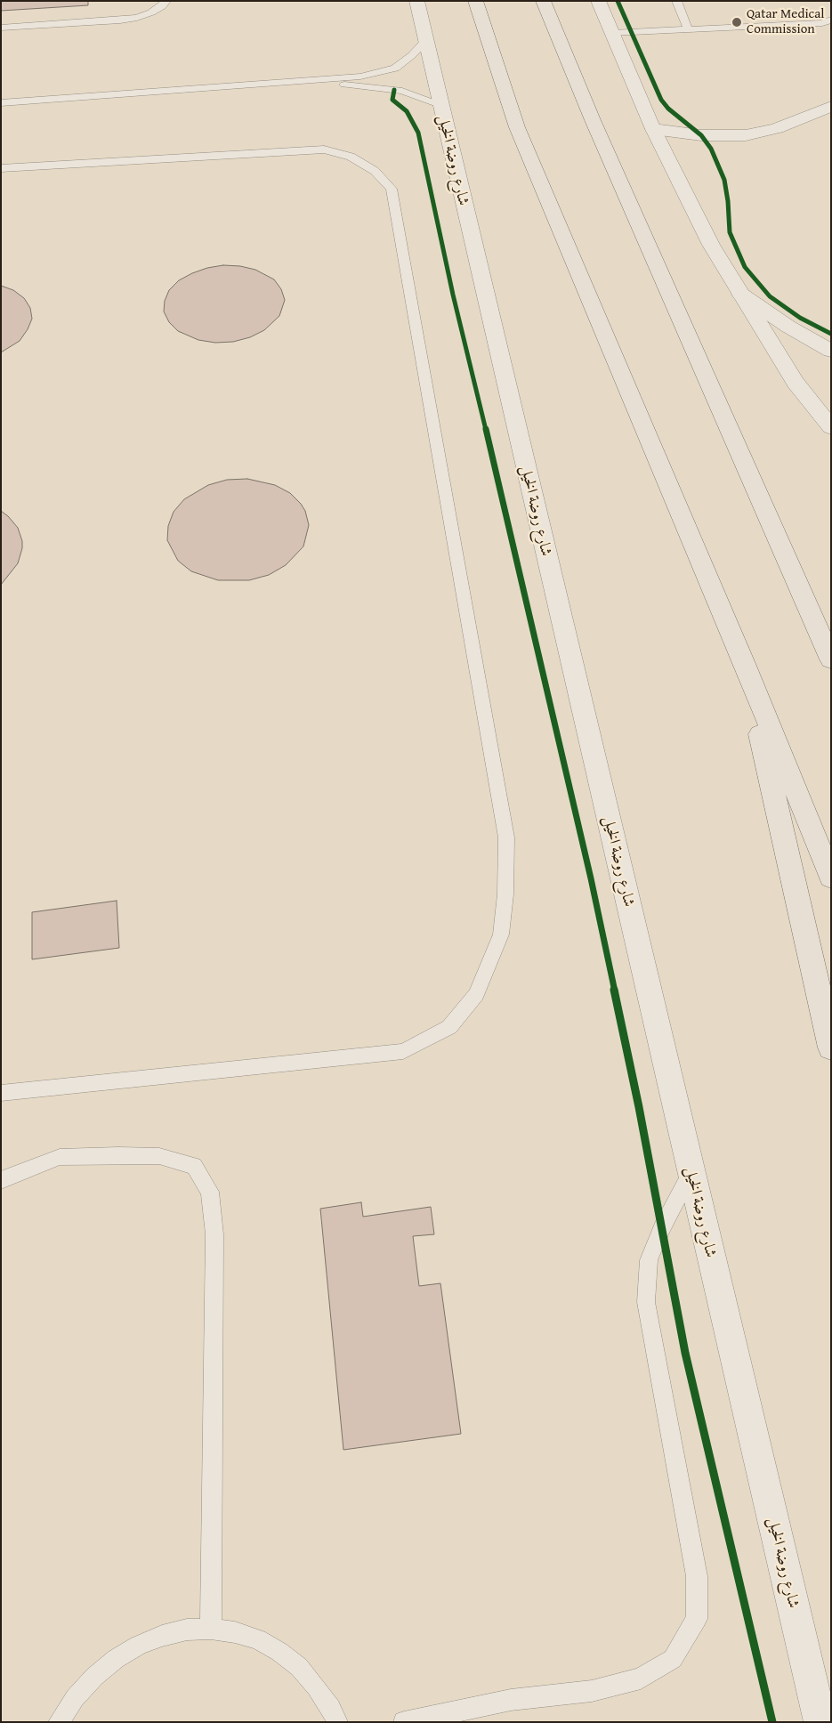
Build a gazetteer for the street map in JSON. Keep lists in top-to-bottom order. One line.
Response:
{"streets":{"street":["شارع روضة الخيل"]},"places":["Qatar Medical Commission"]}
